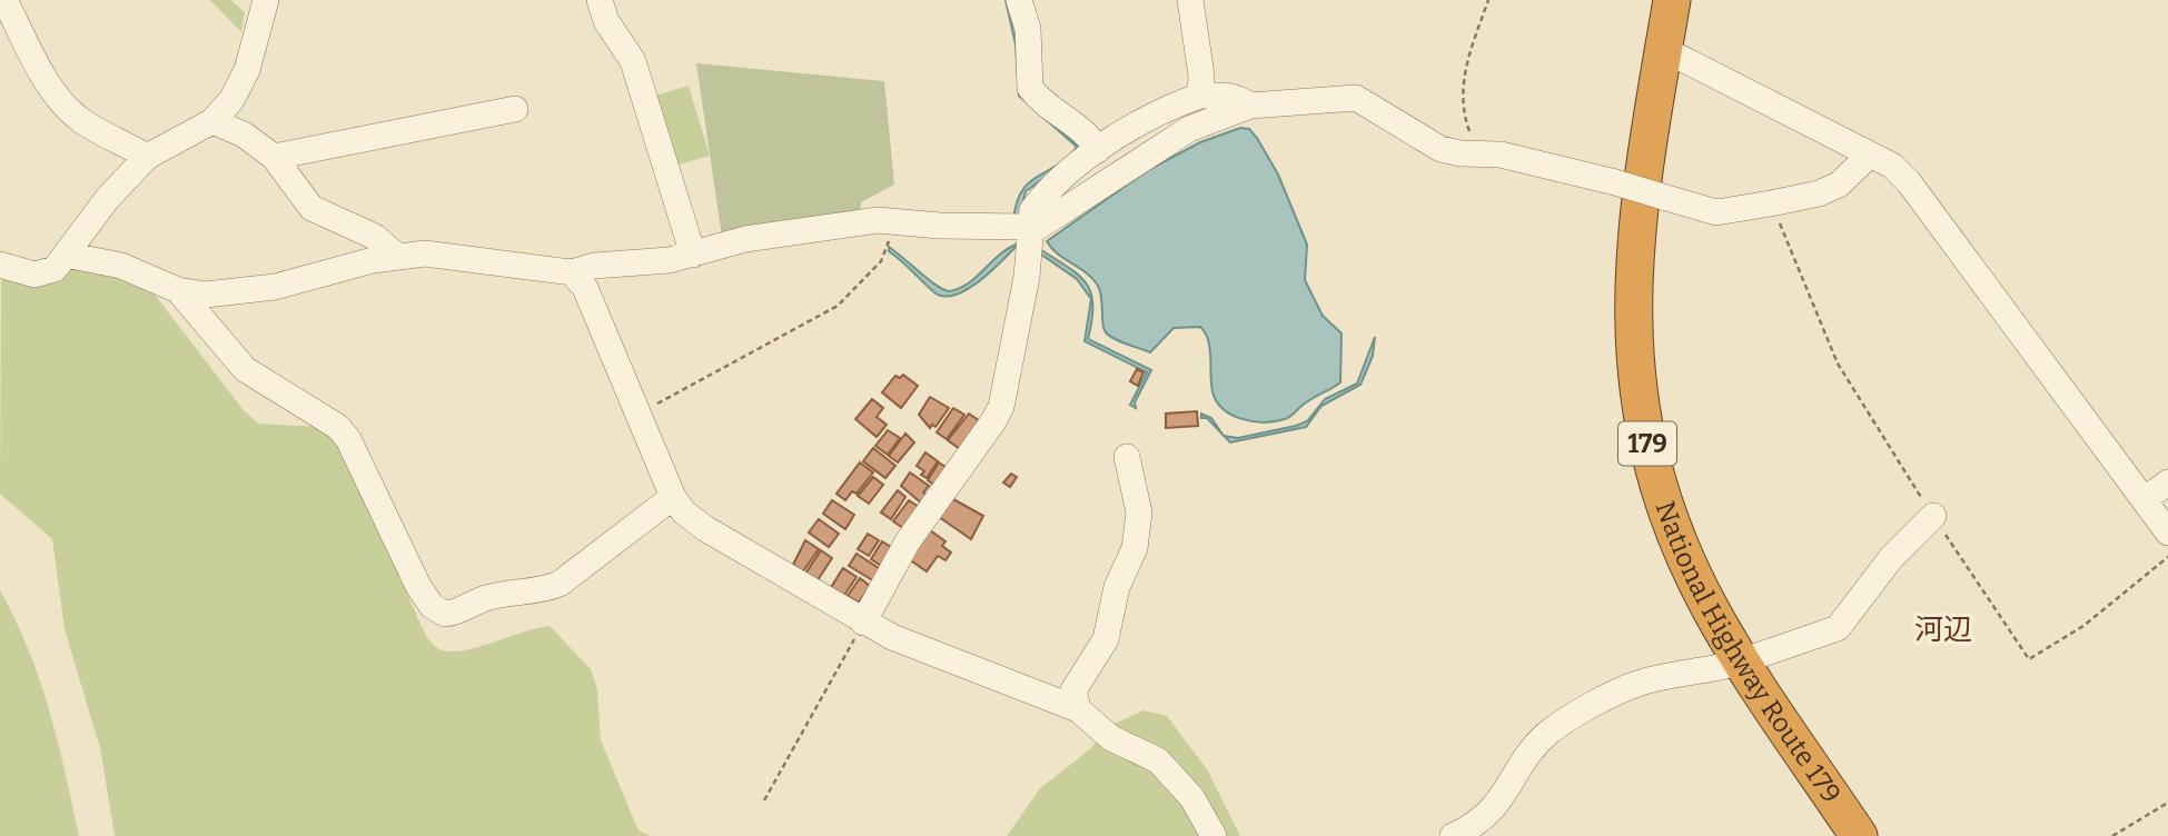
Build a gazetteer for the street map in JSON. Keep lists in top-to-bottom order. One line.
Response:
{"streets":{"highway":["179","National Highway Route 179"]},"districts":["河辺"]}
